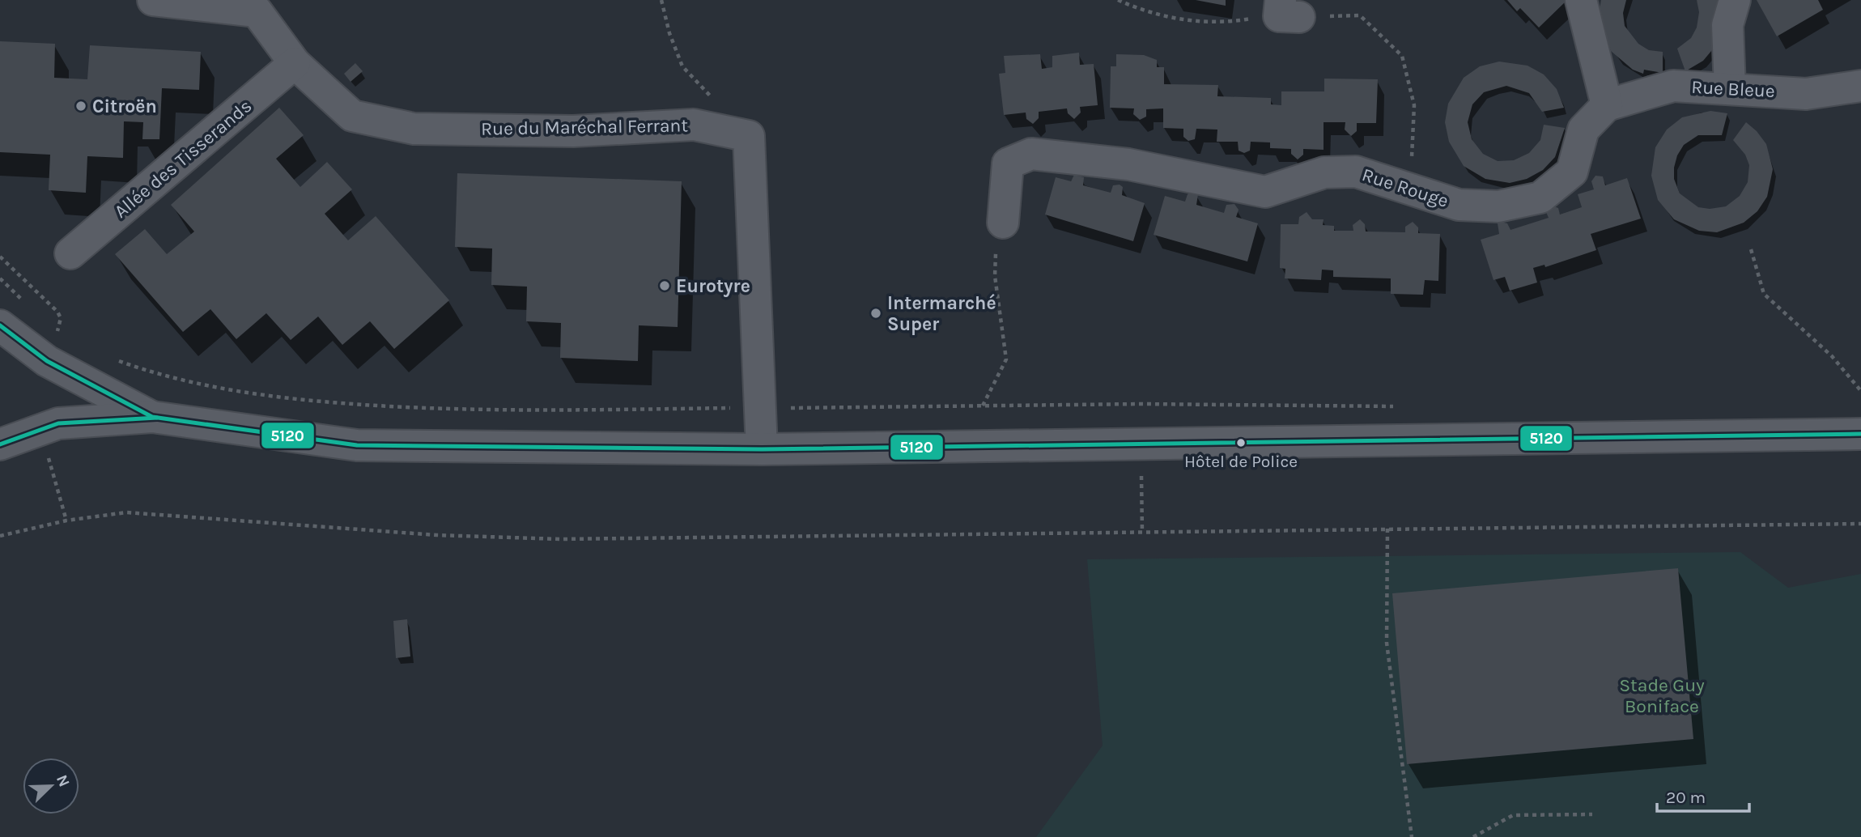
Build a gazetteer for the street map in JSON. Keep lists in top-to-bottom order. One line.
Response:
{"streets":{"street":["Rue Bleue","Rue du Maréchal Ferrant","Allée des Tisserands","Rue Rouge"]},"crossings":[["Rue Bleue","Rue Rouge"],["Rue du Maréchal Ferrant","Allée des Tisserands"]],"parks":["Stade Guy Boniface"],"places":["Citroën","Eurotyre","Intermarché Super","Hôtel de Police"],"lines":["transit line 5120"],"scale_bar":"20 m","north":"top right"}
